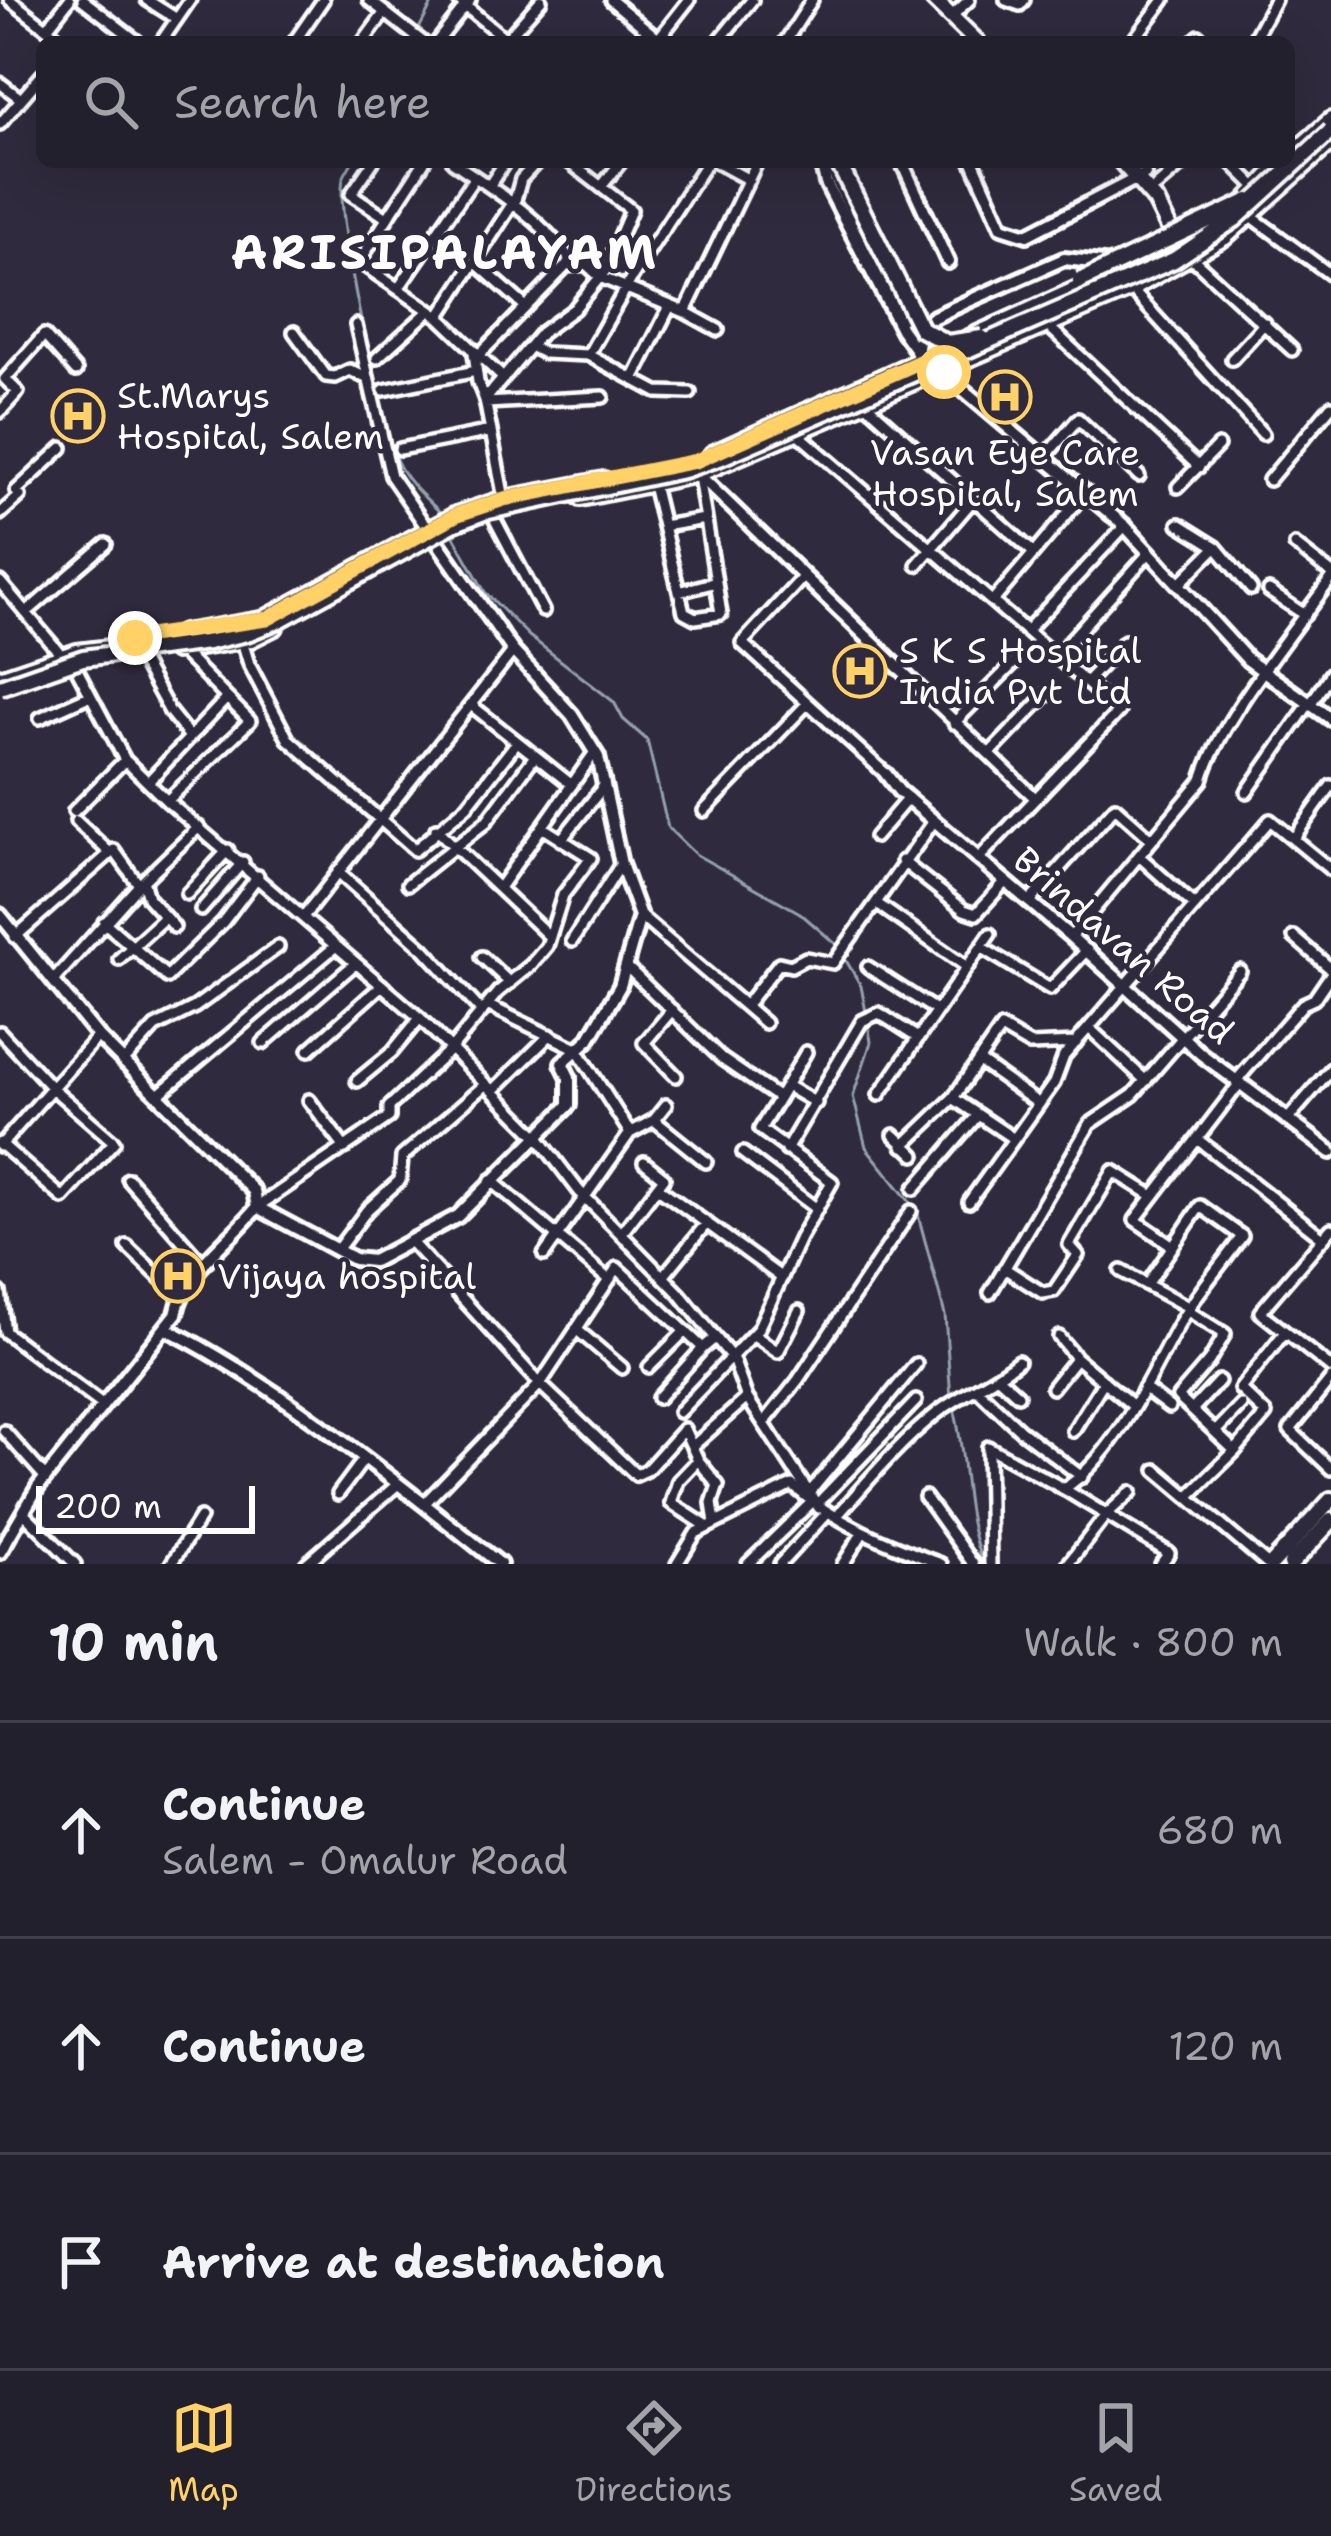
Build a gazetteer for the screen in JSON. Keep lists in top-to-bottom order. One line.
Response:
{"streets":{"street":["Brindavan Road"]},"districts":["ARISIPALAYAM"],"places":{"hospital":["Vasan Eye Care Hospital, Salem","St.Marys Hospital, Salem","S K S Hospital India Pvt Ltd","Vijaya hospital"]},"scale_bar":"200 m","page":{"search":"Search here","scale":"200 m","heading":["10 min","Walk · 800 m"],"list":[["Continue","Salem - Omalur Road","680 m"],["Continue","120 m"],"Arrive at destination"],"nav":["Map","Directions","Saved"]}}
